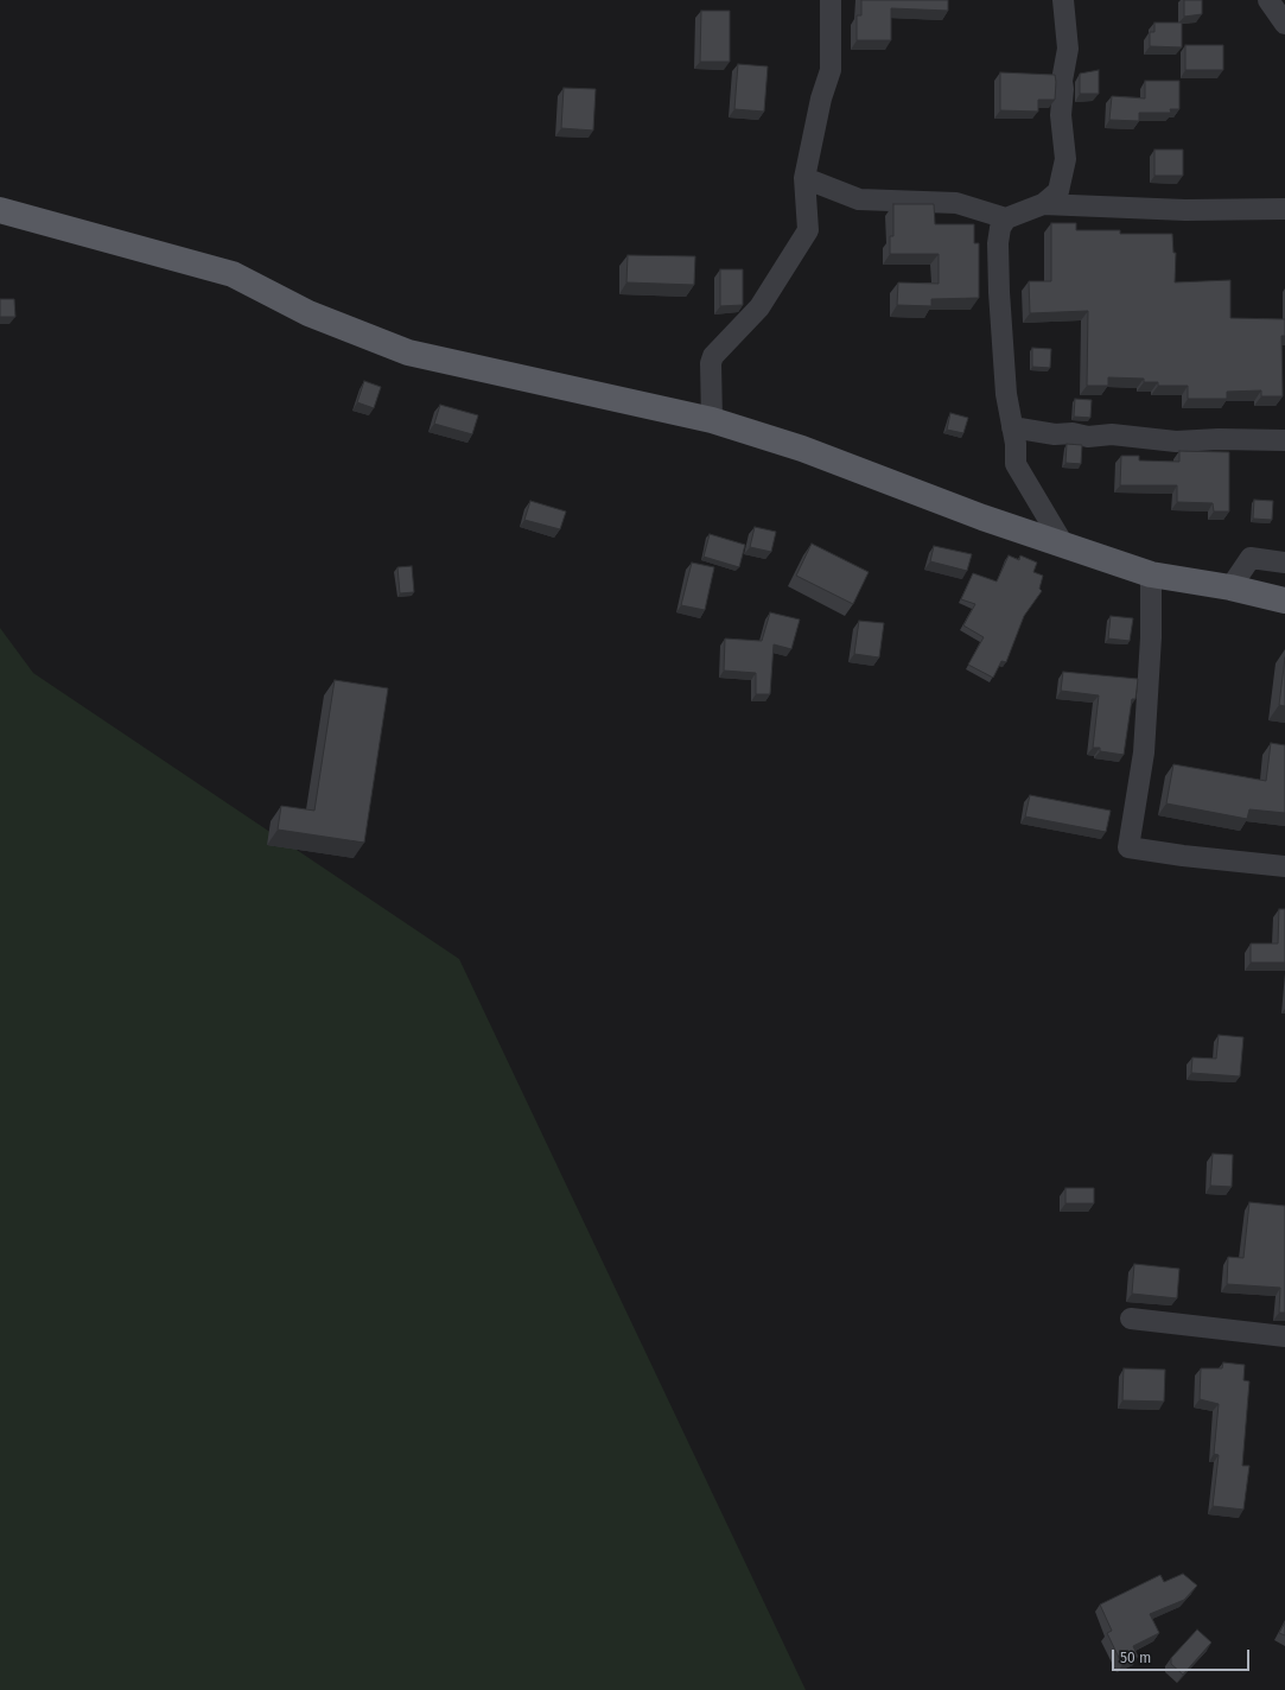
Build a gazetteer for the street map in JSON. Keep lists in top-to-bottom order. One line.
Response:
{"scale_bar":"50 m"}
